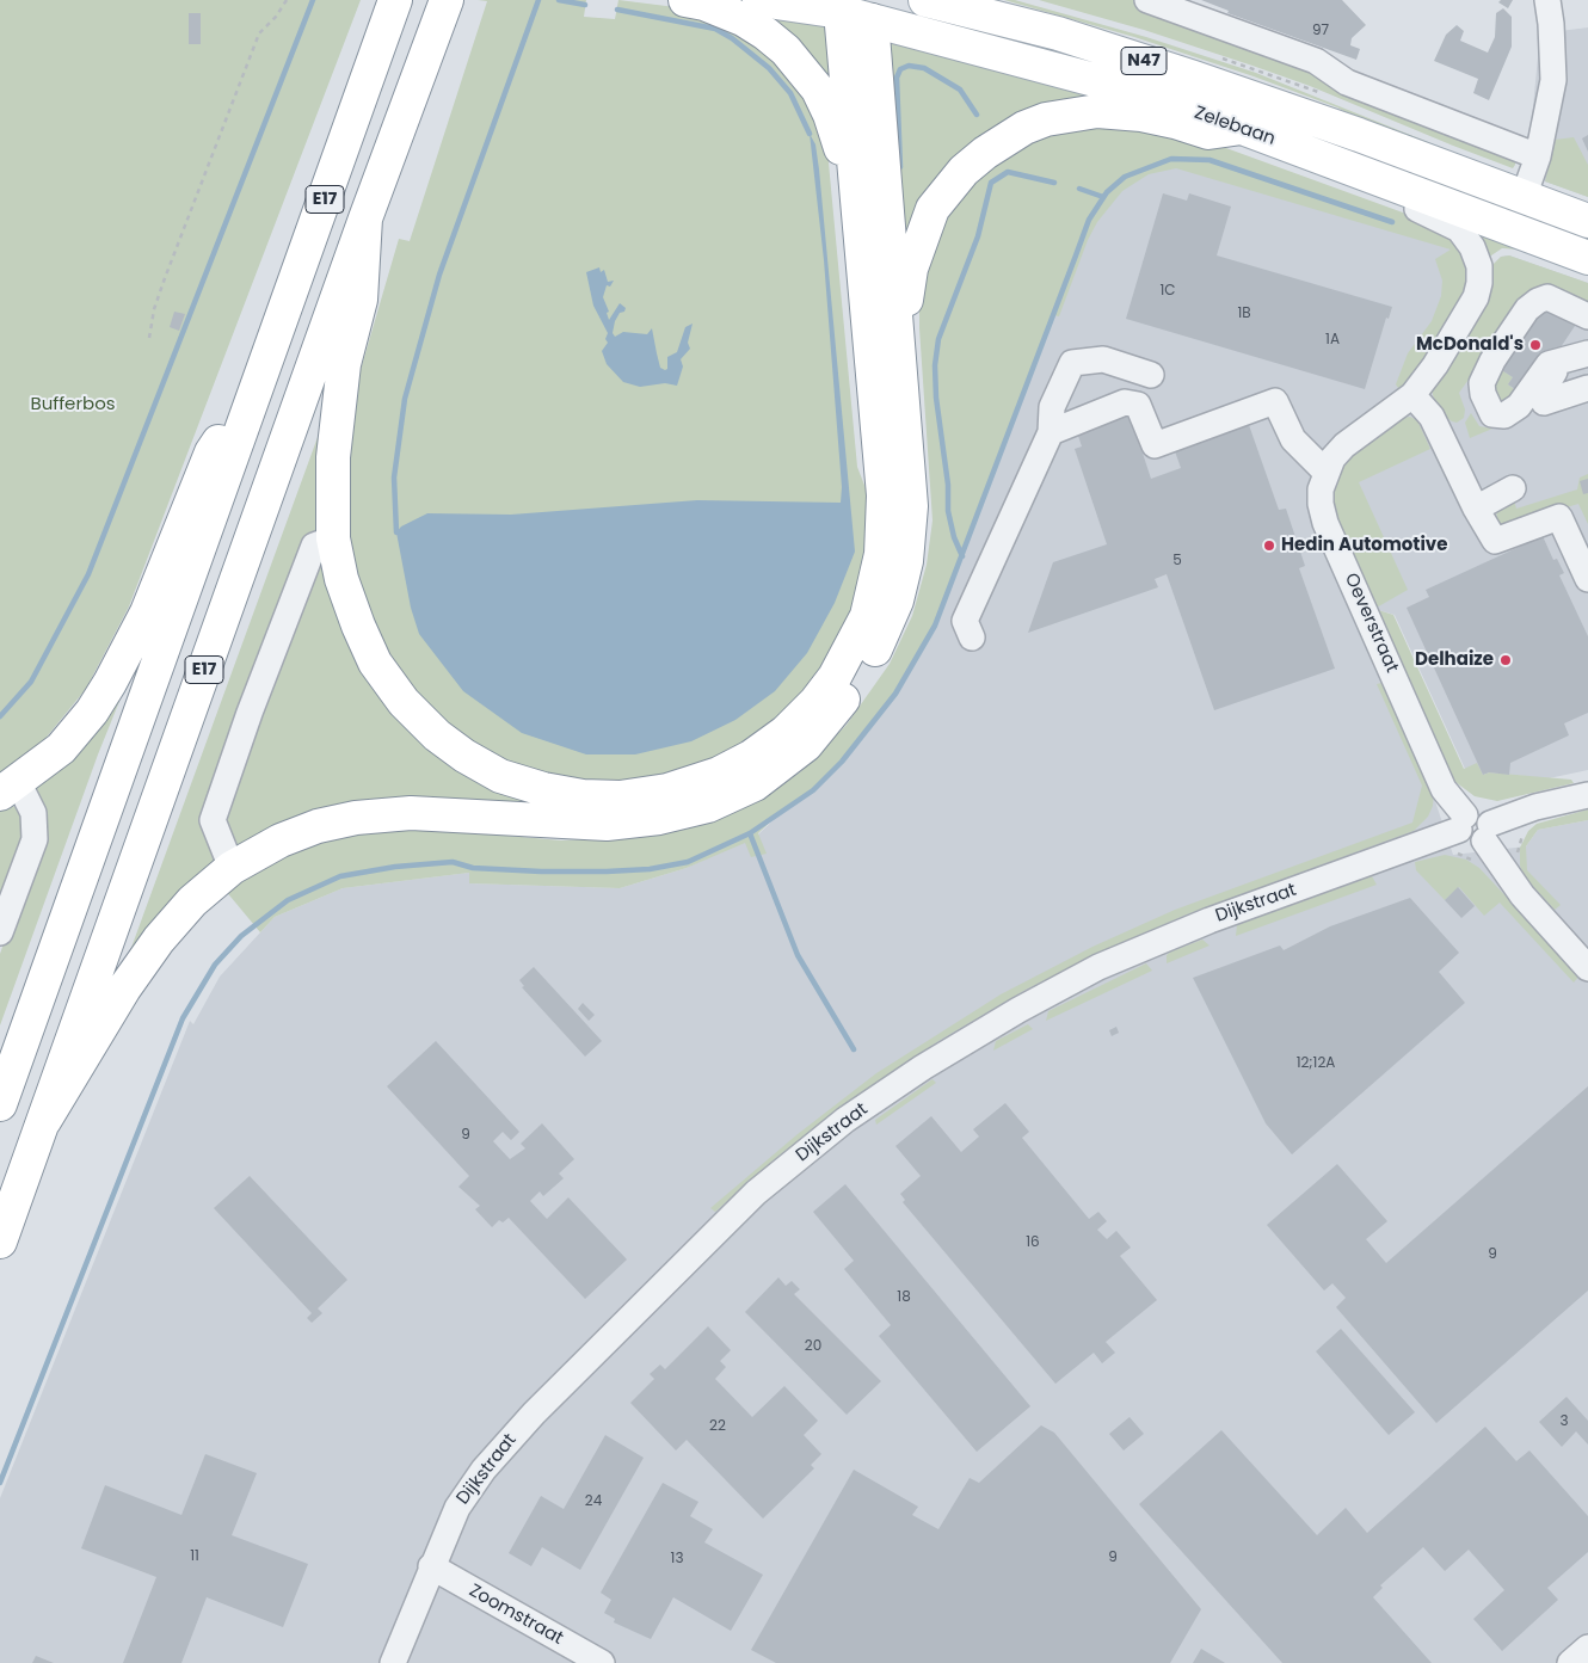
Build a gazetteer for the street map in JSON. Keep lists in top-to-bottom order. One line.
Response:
{"streets":{"main road":["N47","Zelebaan","E17"],"street":["Oeverstraat","Dijkstraat","Zoomstraat"]},"crossings":[["N47","Zelebaan"],["Oeverstraat","Dijkstraat"],["Dijkstraat","Zoomstraat"]],"parks":["Bufferbos"],"places":["McDonald's","Hedin Automotive","Delhaize"],"house_numbers":["97","1C","1B","1A","5","12;12A","9","16","9","18","20","3","22","24","11","9","13"]}
